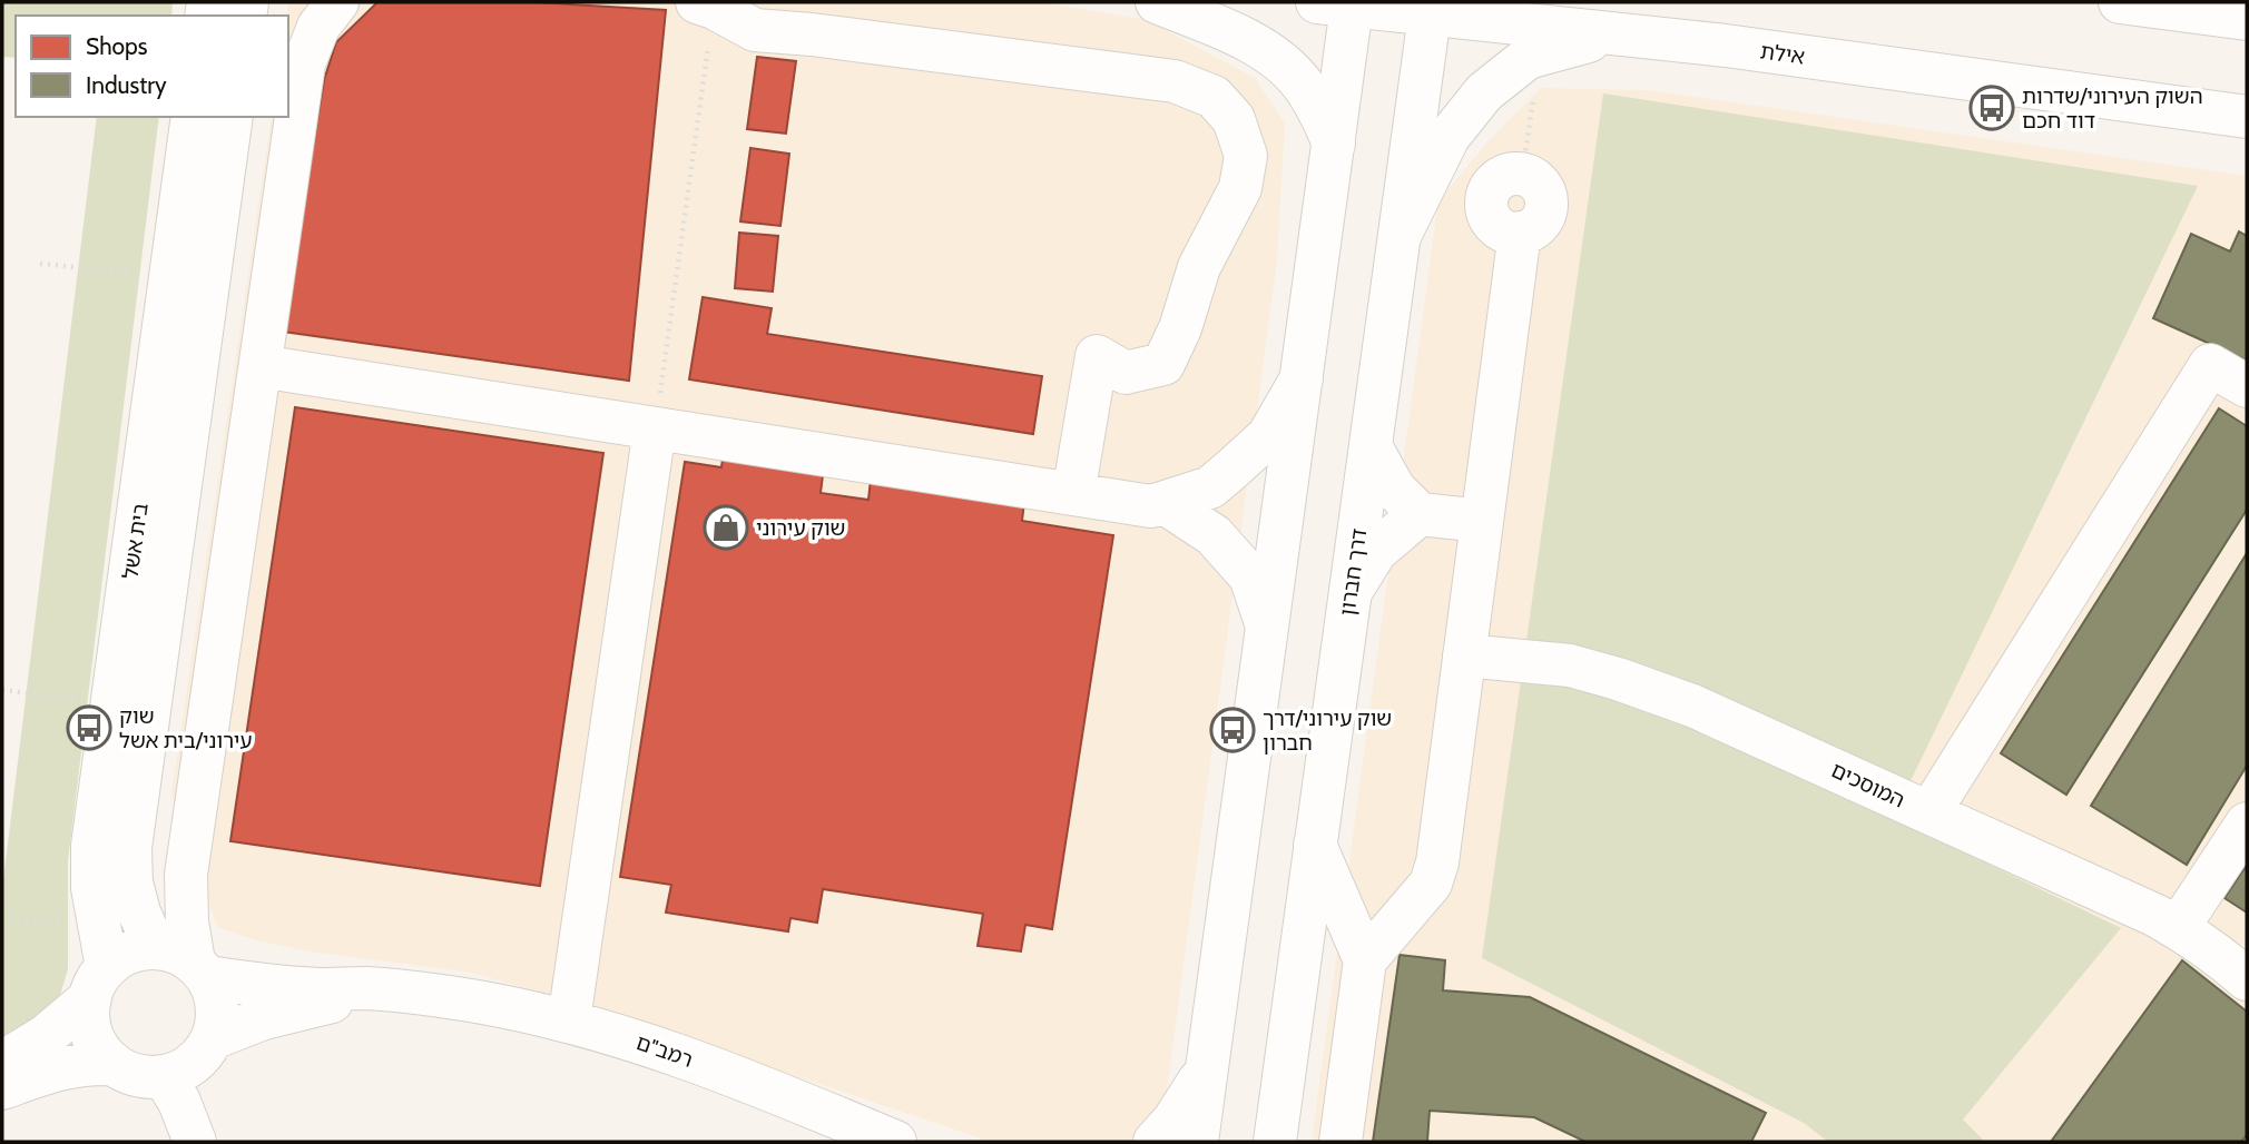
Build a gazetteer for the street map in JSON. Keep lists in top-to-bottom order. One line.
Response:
{"streets":{"main road":["אילת","בית אשל","דרך חברון","המוסכים","רמב\"ם"]},"crossings":[["אילת","דרך חברון"],["בית אשל","רמב\"ם"]],"places":{"bus stop":["השוק העירוני/שדרות דוד חכם","שוק עירוני/בית אשל","שוק עירוני/דרך חברון"],"shop":["שוק עירוני"]},"legend":["Shops","Industry"]}
